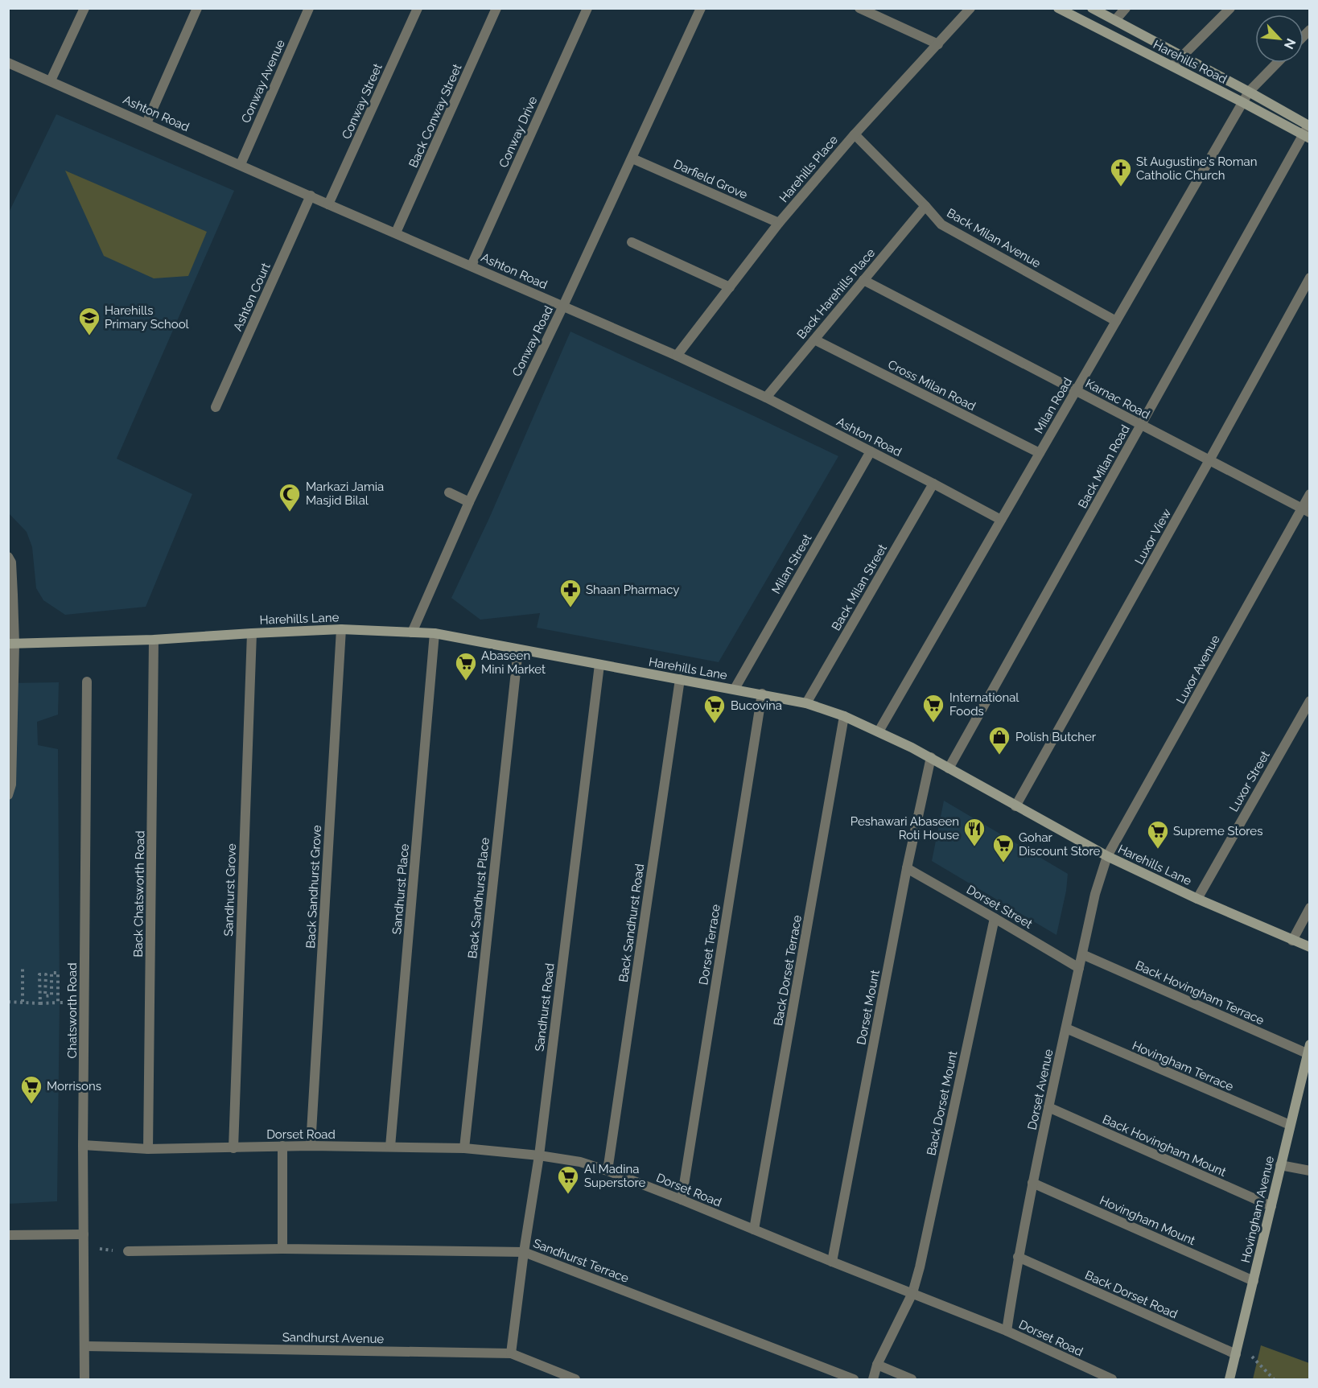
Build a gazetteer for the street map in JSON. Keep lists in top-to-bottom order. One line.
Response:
{"streets":{"main road":["Harehills Road","Harehills Lane","Hovingham Avenue"],"street":["Conway Avenue","Conway Street","Ashton Road","Back Conway Street","Conway Drive","Harehills Place","Darfield Grove","Back Milan Avenue","Back Harehills Place","Ashton Court","Conway Road","Cross Milan Road","Karnac Road","Milan Road","Back Milan Road","Luxor View","Milan Street","Back Milan Street","Luxor Avenue","Luxor Street","Back Sandhurst Grove","Sandhurst Place","Sandhurst Grove","Back Chatsworth Road","Back Sandhurst Place","Dorset Street","Back Sandhurst Road","Dorset Terrace","Back Dorset Terrace","Back Hovingham Terrace","Sandhurst Road","Dorset Mount","Chatsworth Road","Hovingham Terrace","Dorset Avenue","Back Dorset Mount","Dorset Road","Back Hovingham Mount","Hovingham Mount","Sandhurst Terrace","Back Dorset Road","Sandhurst Avenue"]},"crossings":[["Harehills Road","Milan Road"],["Harehills Road","Back Milan Road"],["Conway Avenue","Ashton Road"],["Conway Street","Ashton Road"],["Ashton Road","Back Conway Street"],["Ashton Road","Conway Drive"],["Ashton Road","Harehills Place"],["Ashton Road","Back Harehills Place"],["Ashton Road","Ashton Court"],["Ashton Road","Conway Road"],["Ashton Road","Milan Road"],["Ashton Road","Milan Street"],["Ashton Road","Back Milan Street"],["Harehills Place","Darfield Grove"],["Harehills Place","Back Milan Avenue"],["Darfield Grove","Conway Road"],["Back Milan Avenue","Back Harehills Place"],["Back Milan Avenue","Milan Road"],["Back Harehills Place","Cross Milan Road"],["Back Harehills Place","Karnac Road"],["Conway Road","Harehills Lane"],["Cross Milan Road","Milan Road"],["Karnac Road","Milan Road"],["Karnac Road","Back Milan Road"],["Karnac Road","Luxor View"],["Karnac Road","Luxor Avenue"],["Milan Road","Harehills Lane"],["Back Milan Road","Harehills Lane"],["Luxor View","Harehills Lane"],["Milan Street","Harehills Lane"],["Back Milan Street","Harehills Lane"],["Harehills Lane","Luxor Avenue"],["Harehills Lane","Luxor Street"],["Harehills Lane","Back Sandhurst Grove"],["Harehills Lane","Sandhurst Place"],["Harehills Lane","Sandhurst Grove"],["Harehills Lane","Back Chatsworth Road"],["Harehills Lane","Back Sandhurst Place"],["Harehills Lane","Back Sandhurst Road"],["Harehills Lane","Dorset Terrace"],["Harehills Lane","Back Dorset Terrace"],["Harehills Lane","Sandhurst Road"],["Harehills Lane","Dorset Mount"],["Harehills Lane","Dorset Avenue"],["Luxor Avenue","Dorset Avenue"],["Back Sandhurst Grove","Dorset Road"],["Sandhurst Place","Dorset Road"],["Sandhurst Grove","Dorset Road"],["Back Chatsworth Road","Dorset Road"],["Back Sandhurst Place","Dorset Road"],["Dorset Street","Dorset Mount"],["Dorset Street","Dorset Avenue"],["Dorset Street","Back Dorset Mount"],["Back Sandhurst Road","Dorset Road"],["Dorset Terrace","Dorset Road"],["Back Dorset Terrace","Dorset Road"],["Back Hovingham Terrace","Dorset Avenue"],["Back Hovingham Terrace","Hovingham Avenue"],["Sandhurst Road","Dorset Road"],["Sandhurst Road","Sandhurst Terrace"],["Sandhurst Road","Sandhurst Avenue"],["Dorset Mount","Dorset Road"],["Chatsworth Road","Dorset Road"],["Chatsworth Road","Sandhurst Avenue"],["Hovingham Terrace","Dorset Avenue"],["Hovingham Terrace","Hovingham Avenue"],["Dorset Avenue","Dorset Road"],["Dorset Avenue","Back Hovingham Mount"],["Dorset Avenue","Hovingham Mount"],["Dorset Avenue","Back Dorset Road"],["Back Dorset Mount","Dorset Road"],["Back Hovingham Mount","Hovingham Avenue"],["Hovingham Avenue","Hovingham Mount"],["Hovingham Avenue","Back Dorset Road"]],"places":{"church":["St Augustine's Roman Catholic Church"],"school or university":["Harehills Primary School"],"mosque":["Markazi Jamia Masjid Bilal"],"pharmacy":["Shaan Pharmacy"],"supermarket":["Abaseen Mini Market","International Foods","Bucovina","Supreme Stores","Gohar Discount Store","Morrisons","Al Madina Superstore"],"shop":["Polish Butcher"],"restaurant":["Peshawari Abaseen Roti House"]},"north":"bottom right"}
